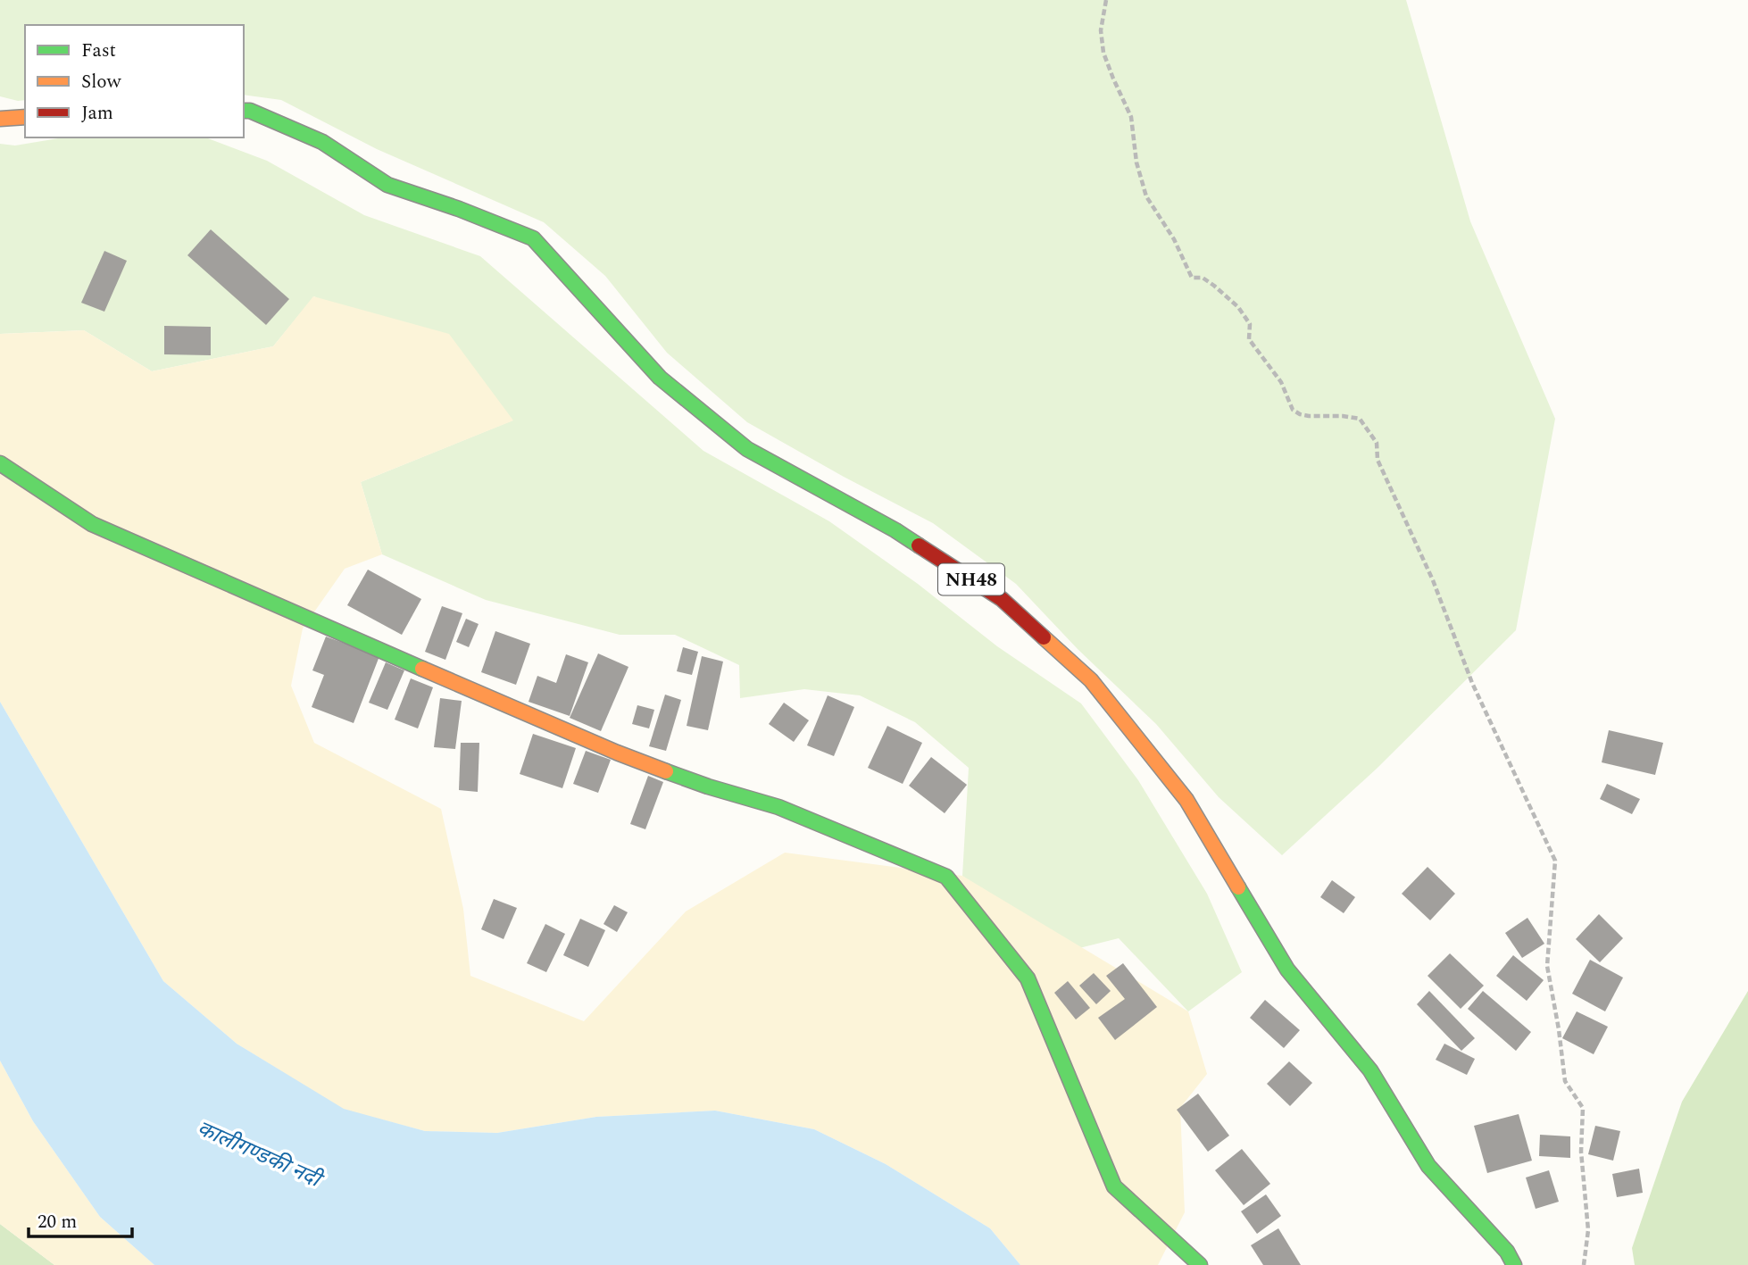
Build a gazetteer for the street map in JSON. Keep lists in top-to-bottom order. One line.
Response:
{"streets":{"main road":["NH48"]},"water":["कालीगण्डकी नदी"],"legend":["Fast","Slow","Jam"],"scale_bar":"20 m"}
